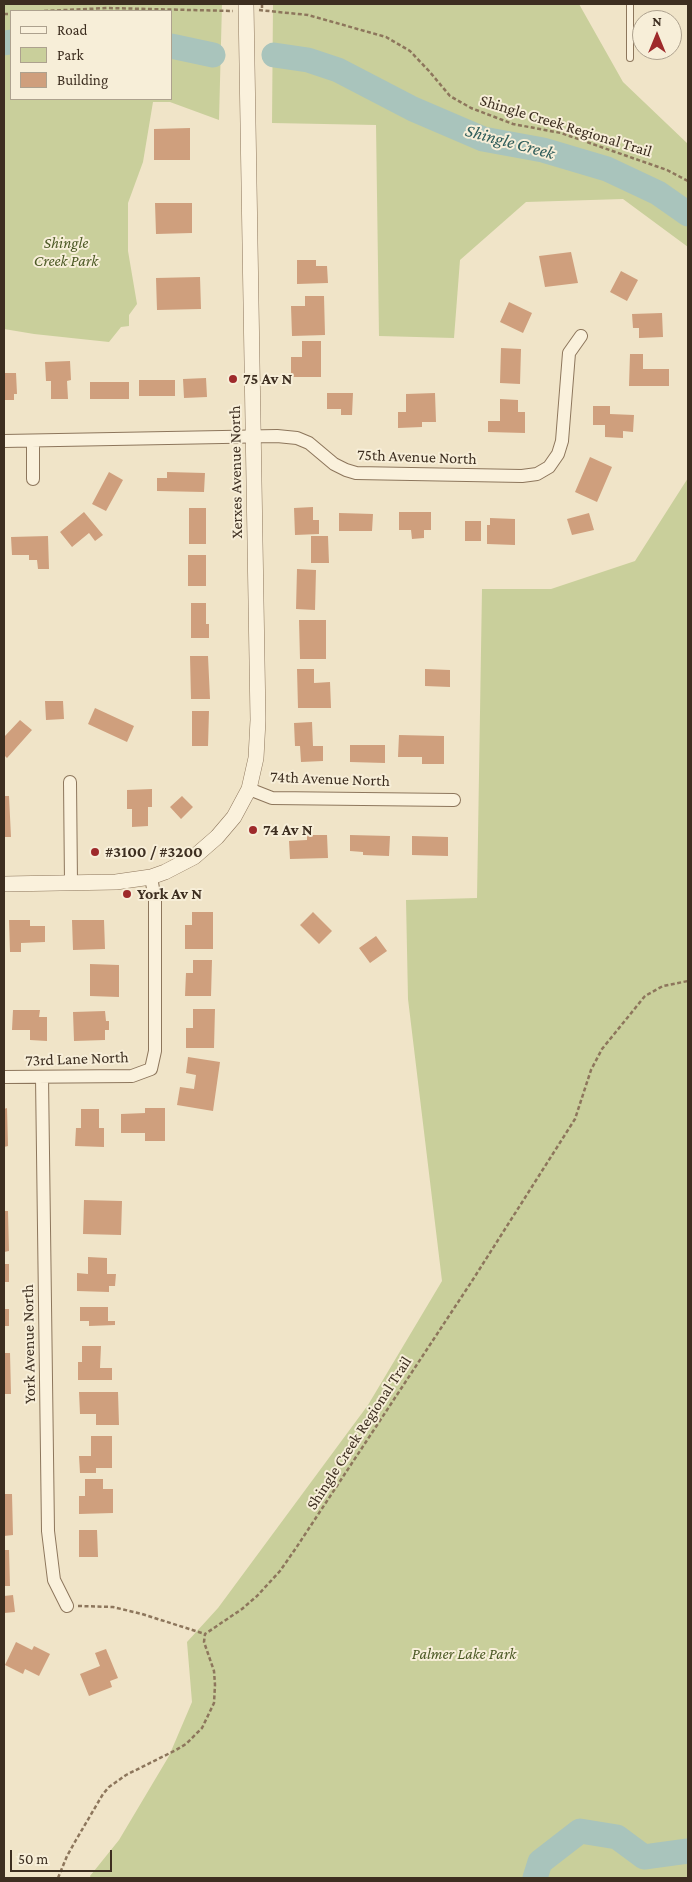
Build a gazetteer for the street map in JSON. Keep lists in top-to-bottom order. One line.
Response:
{"streets":{"street":["75th Avenue North","Xerxes Avenue North","74th Avenue North","73rd Lane North","York Avenue North"],"path":["Shingle Creek Regional Trail"]},"crossings":[["75th Avenue North","Xerxes Avenue North"],["Xerxes Avenue North","74th Avenue North"],["74th Avenue North","73rd Lane North"],["73rd Lane North","York Avenue North"]],"water":["Shingle Creek"],"parks":["Shingle Creek Park","Palmer Lake Park"],"places":["75 Av N","74 Av N","#3100 / #3200","York Av N"],"legend":["Road","Park","Building"],"scale_bar":"50 m","north":"top"}
